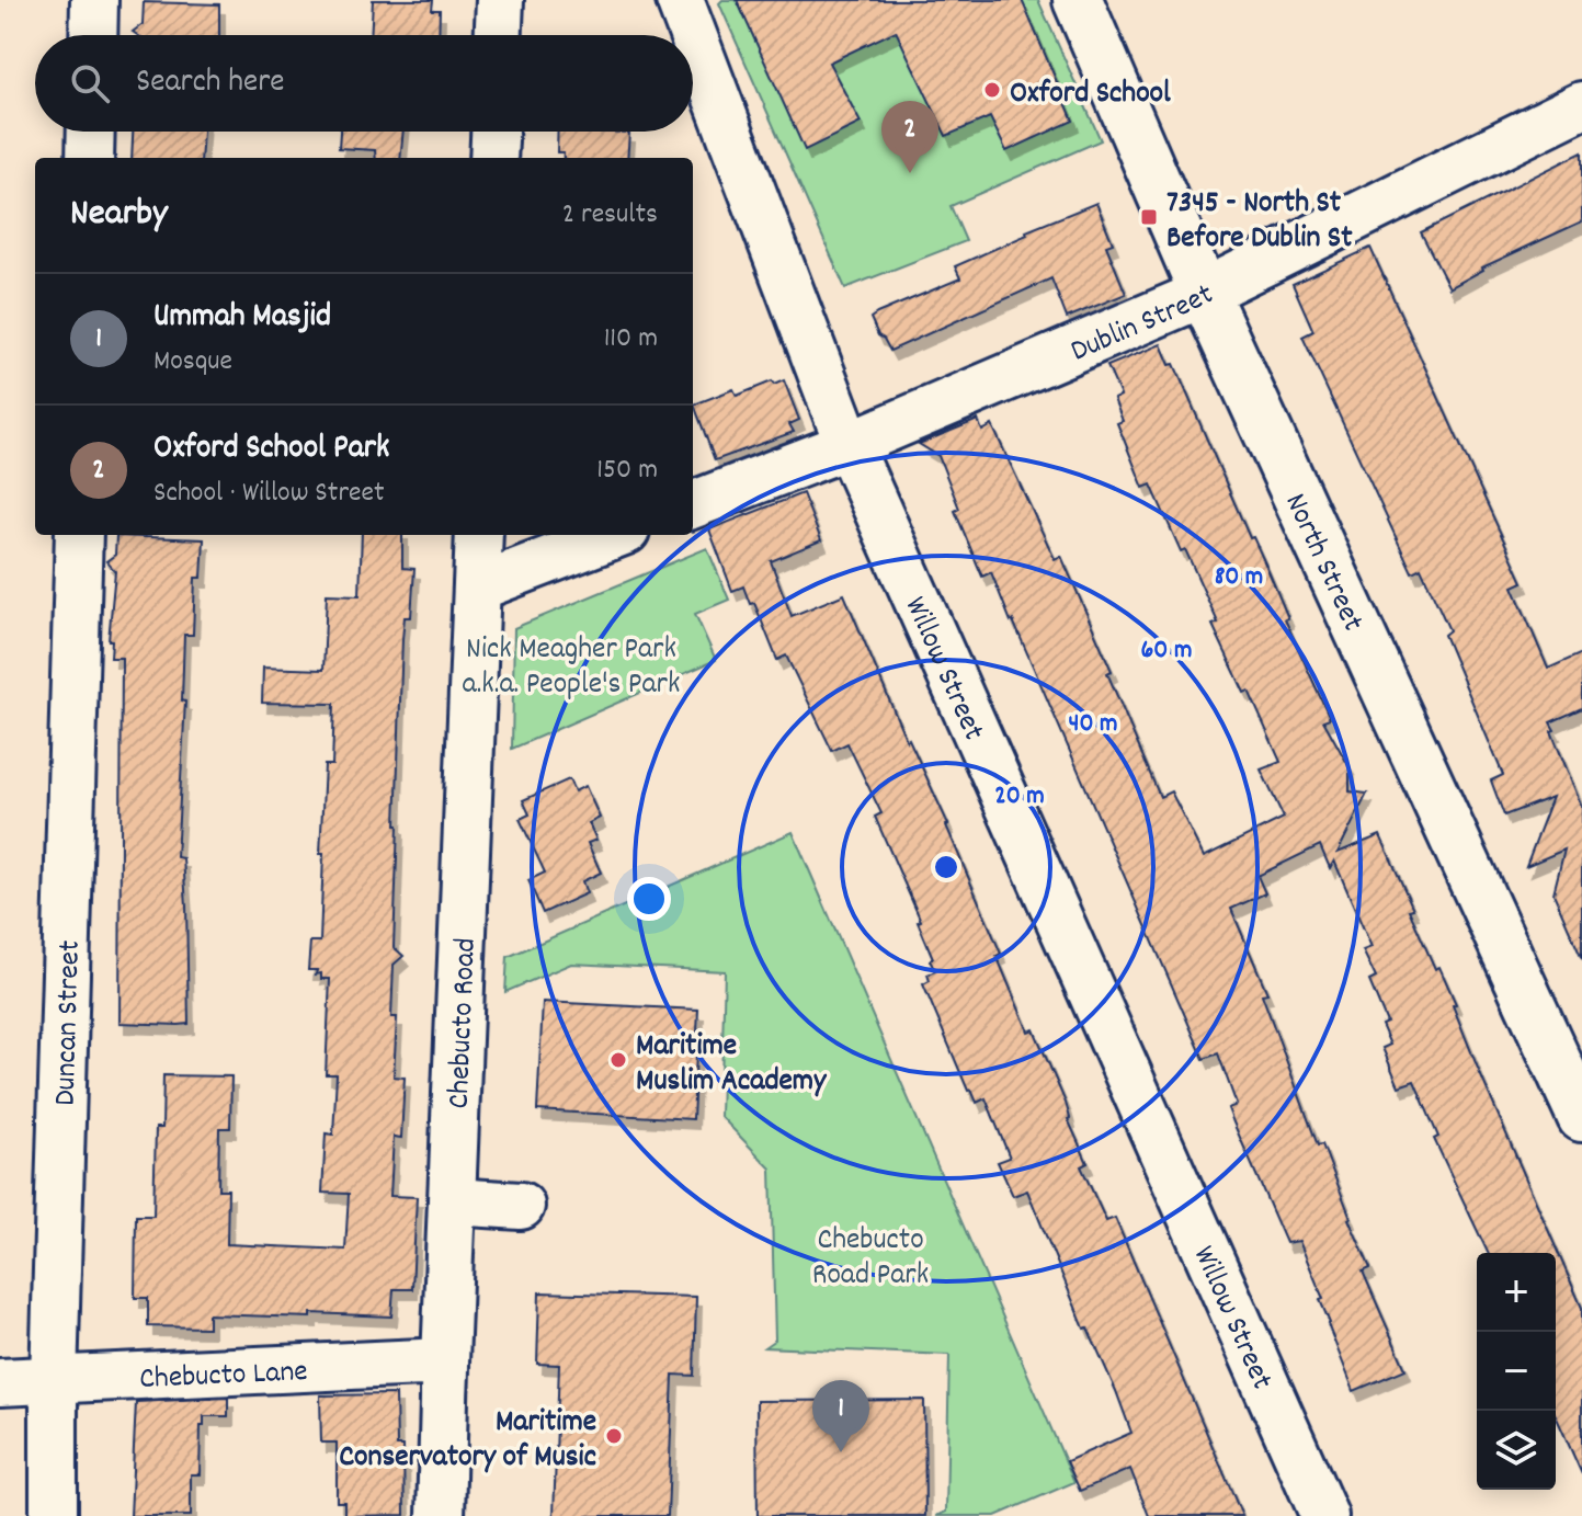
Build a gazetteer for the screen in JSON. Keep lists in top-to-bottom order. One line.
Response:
{"streets":{"main road":["North Street"],"street":["Dublin Street","Willow Street","Duncan Street","Chebucto Road","Chebucto Lane"]},"crossings":[["Dublin Street","North Street"],["Dublin Street","Willow Street"],["Duncan Street","Chebucto Lane"],["Chebucto Road","Chebucto Lane"]],"parks":["Nick Meagher Park a.k.a. People's Park","Chebucto Road Park"],"places":{"other":["Oxford School","Maritime Muslim Academy","Maritime Conservatory of Music"],"transit":["7345 - North St Before Dublin St"]},"page":{"search":"Search here","pins":["2","1"],"heading":["Nearby","2 results"],"list":[{"mark":"1","name":"Ummah Masjid","note":"Mosque","value":"110 m"},{"mark":"2","name":"Oxford School Park","note":"School · Willow Street","value":"150 m"}],"map_buttons":["+","−"]},"rings":["80 m","60 m","40 m","20 m"]}
